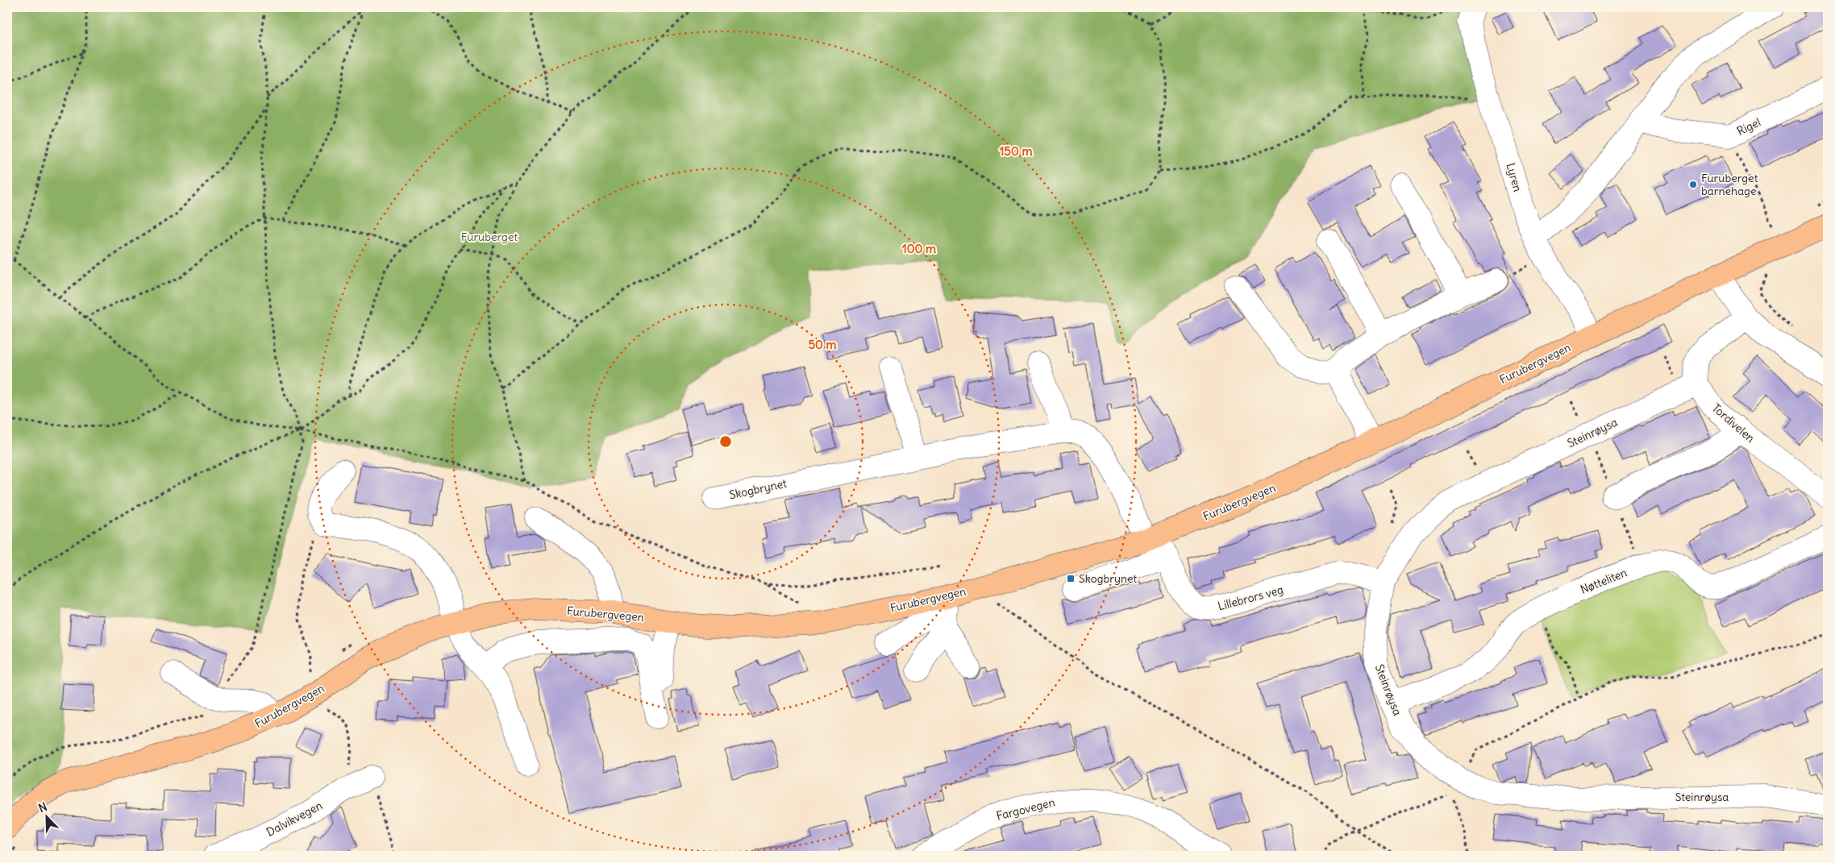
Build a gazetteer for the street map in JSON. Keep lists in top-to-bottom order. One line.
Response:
{"streets":{"main road":["Furubergvegen"],"street":["Rigel","Lyren","Tordivelen","Steinrøysa","Skogbrynet","Nøtteliten","Lillebrors veg","Fargovegen","Dalvikvegen"]},"crossings":[["Lyren","Furubergvegen"],["Furubergvegen","Skogbrynet"],["Furubergvegen","Lillebrors veg"],["Tordivelen","Steinrøysa"],["Steinrøysa","Nøtteliten"],["Steinrøysa","Lillebrors veg"],["Skogbrynet","Lillebrors veg"]],"parks":["Furuberget"],"places":{"other":["Furuberget barnehage"],"transit":["Skogbrynet"]},"north":"top left","rings":["150 m","100 m","50 m"]}
